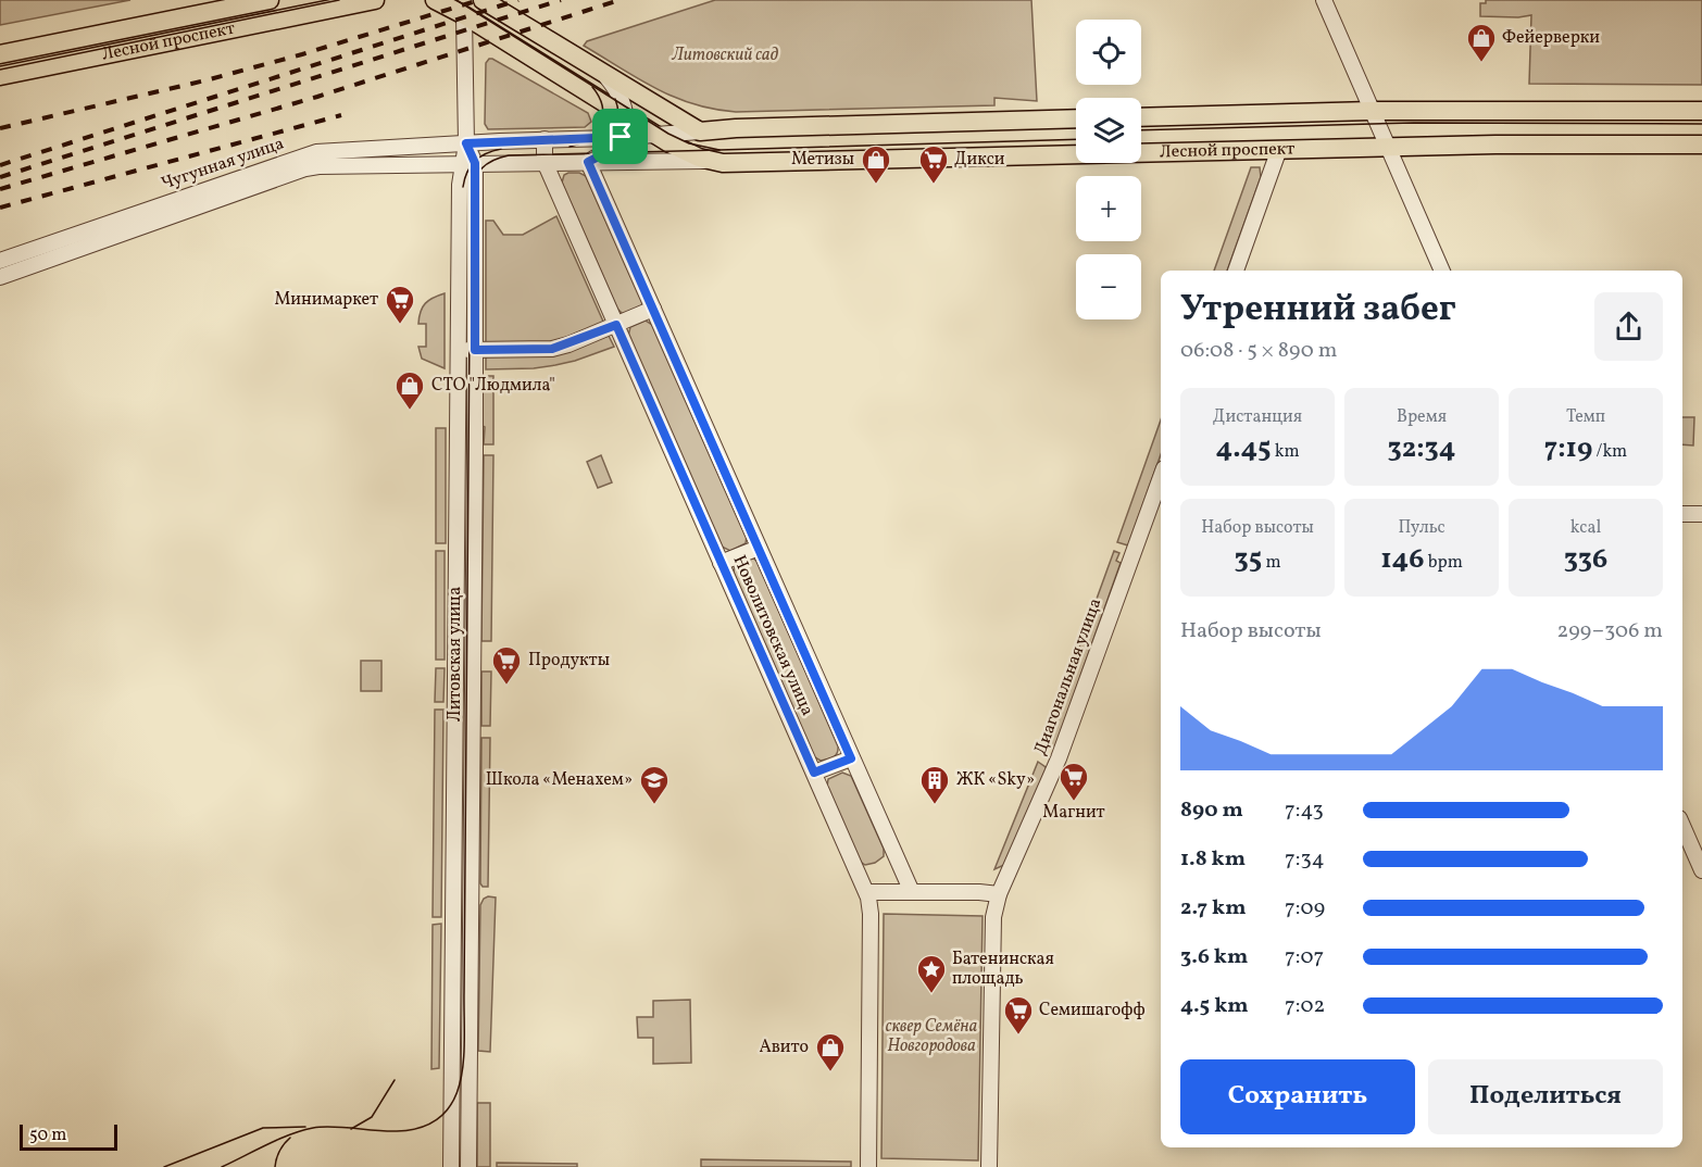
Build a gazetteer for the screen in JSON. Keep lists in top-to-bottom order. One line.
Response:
{"streets":{"main road":["Лесной проспект"],"street":["Чугунная улица","Новолитовская улица","Литовская улица","Диагональная улица"]},"crossings":[["Лесной проспект","Чугунная улица"],["Лесной проспект","Новолитовская улица"],["Лесной проспект","Литовская улица"],["Чугунная улица","Литовская улица"]],"parks":["Литовский сад","сквер Семёна Новгородова"],"places":{"shop":["Фейерверки","Метизы","СТО \"Людмила\"","Авито"],"supermarket":["Дикси","Минимаркет","Продукты","Магнит","Семишагофф"],"school or university":["Школа «Менахем»"],"building":["ЖК «Sky»"],"place":["Батенинская площадь"]},"scale_bar":"50 m","page":{"map_buttons":["+","−"],"heading":["Утренний забег","06:08 · 5 × 890 m"],"stats":[["Дистанция","4.45 km"],["Время","32:34"],["Темп","7:19 /km"],["Набор высоты","35 m"],["Пульс","146 bpm"],["kcal","336"]],"chart":["Набор высоты","299–306 m"],"list":[{"name":"890 m","note":"7:43"},{"name":"1.8 km","note":"7:34"},{"name":"2.7 km","note":"7:09"},{"name":"3.6 km","note":"7:07"},{"name":"4.5 km","note":"7:02"}],"buttons":["Сохранить","Поделиться"],"scale":"50 m"}}
